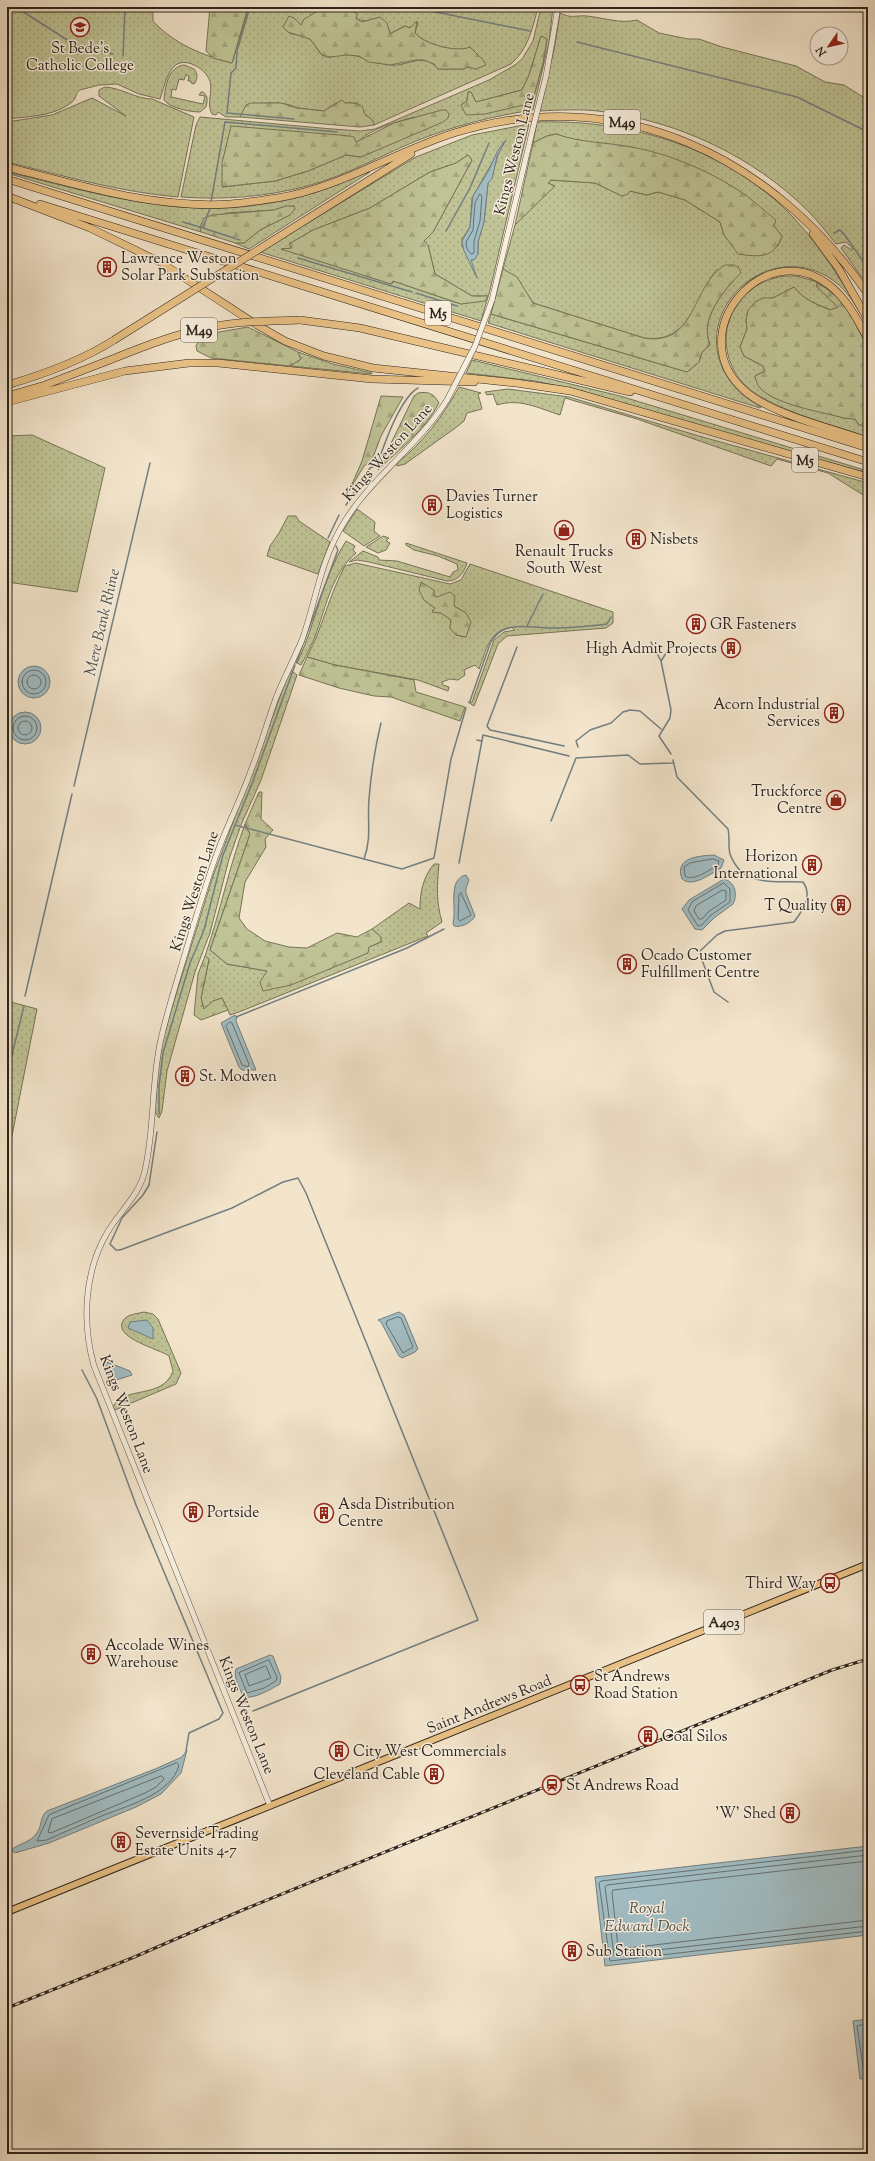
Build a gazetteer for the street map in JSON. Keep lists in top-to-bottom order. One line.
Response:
{"streets":{"highway":["M49","M5","A403","Saint Andrews Road"],"street":["Kings Weston Lane"]},"crossings":[["M49","M5"],["Kings Weston Lane","Saint Andrews Road"]],"water":["Mere Bank Rhine","Royal Edward Dock"],"places":{"school or university":["St Bede's Catholic College"],"building":["Lawrence Weston Solar Park Substation","Davies Turner Logistics","Nisbets","GR Fasteners","High Admit Projects","Acorn Industrial Services","Horizon International","T Quality","Ocado Customer Fulfillment Centre","St. Modwen","Portside","Asda Distribution Centre","Accolade Wines Warehouse","Coal Silos","City West Commercials","Cleveland Cable","'W' Shed","Severnside Trading Estate Units 4-7","Sub Station"],"shop":["Renault Trucks South West","Truckforce Centre"],"bus stop":["Third Way","St Andrews Road Station"],"station":["St Andrews Road"]},"north":"bottom left"}
